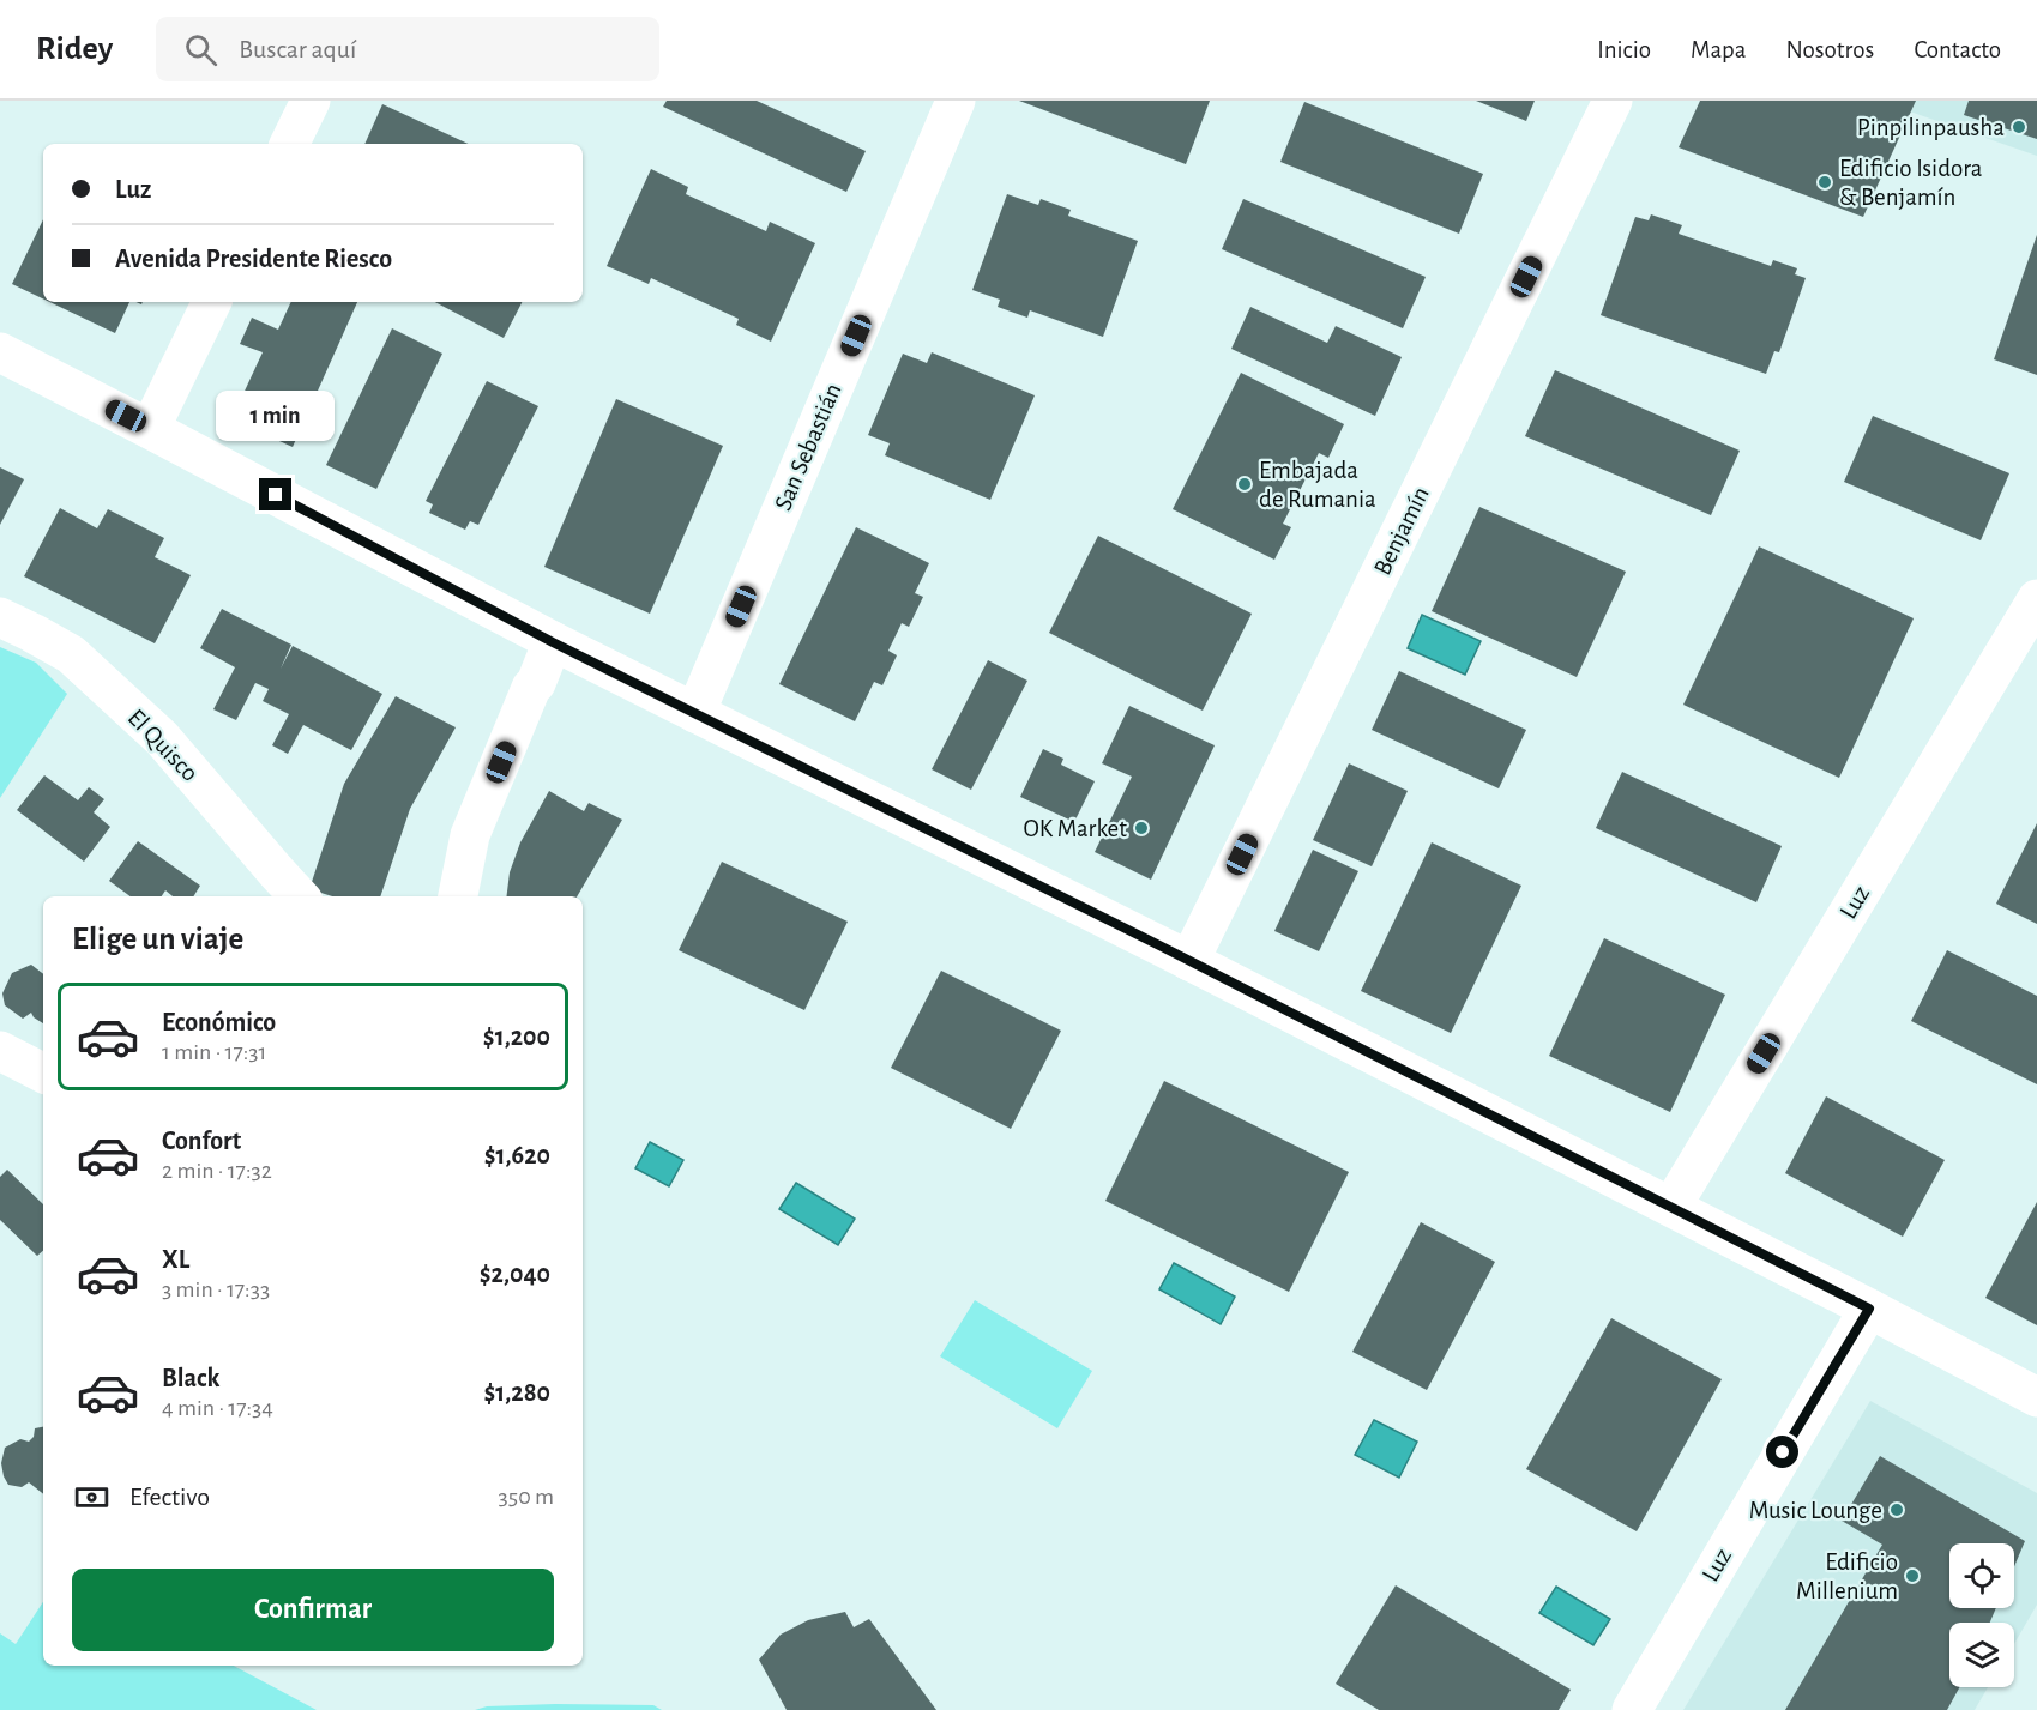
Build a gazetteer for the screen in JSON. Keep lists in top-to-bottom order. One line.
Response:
{"streets":{"street":["San Sebastián","Benjamín","El Quisco","Luz"]},"places":["Pinpilinpausha","Edificio Isidora & Benjamín","Embajada de Rumania","OK Market","Music Lounge","Edificio Millenium"],"page":{"header":"Ridey","search":"Buscar aquí","nav":["Inicio","Mapa","Nosotros","Contacto"],"banner":["Luz","Avenida Presidente Riesco"],"bubble":"1 min","heading":"Elige un viaje","list":[{"name":"Económico","note":"1 min · 17:31","value":"$1,200"},{"name":"Confort","note":"2 min · 17:32","value":"$1,620"},{"name":"XL","note":"3 min · 17:33","value":"$2,040"},{"name":"Black","note":"4 min · 17:34","value":"$1,280"}],"pay":["Efectivo","350 m"],"buttons":"Confirmar"}}
